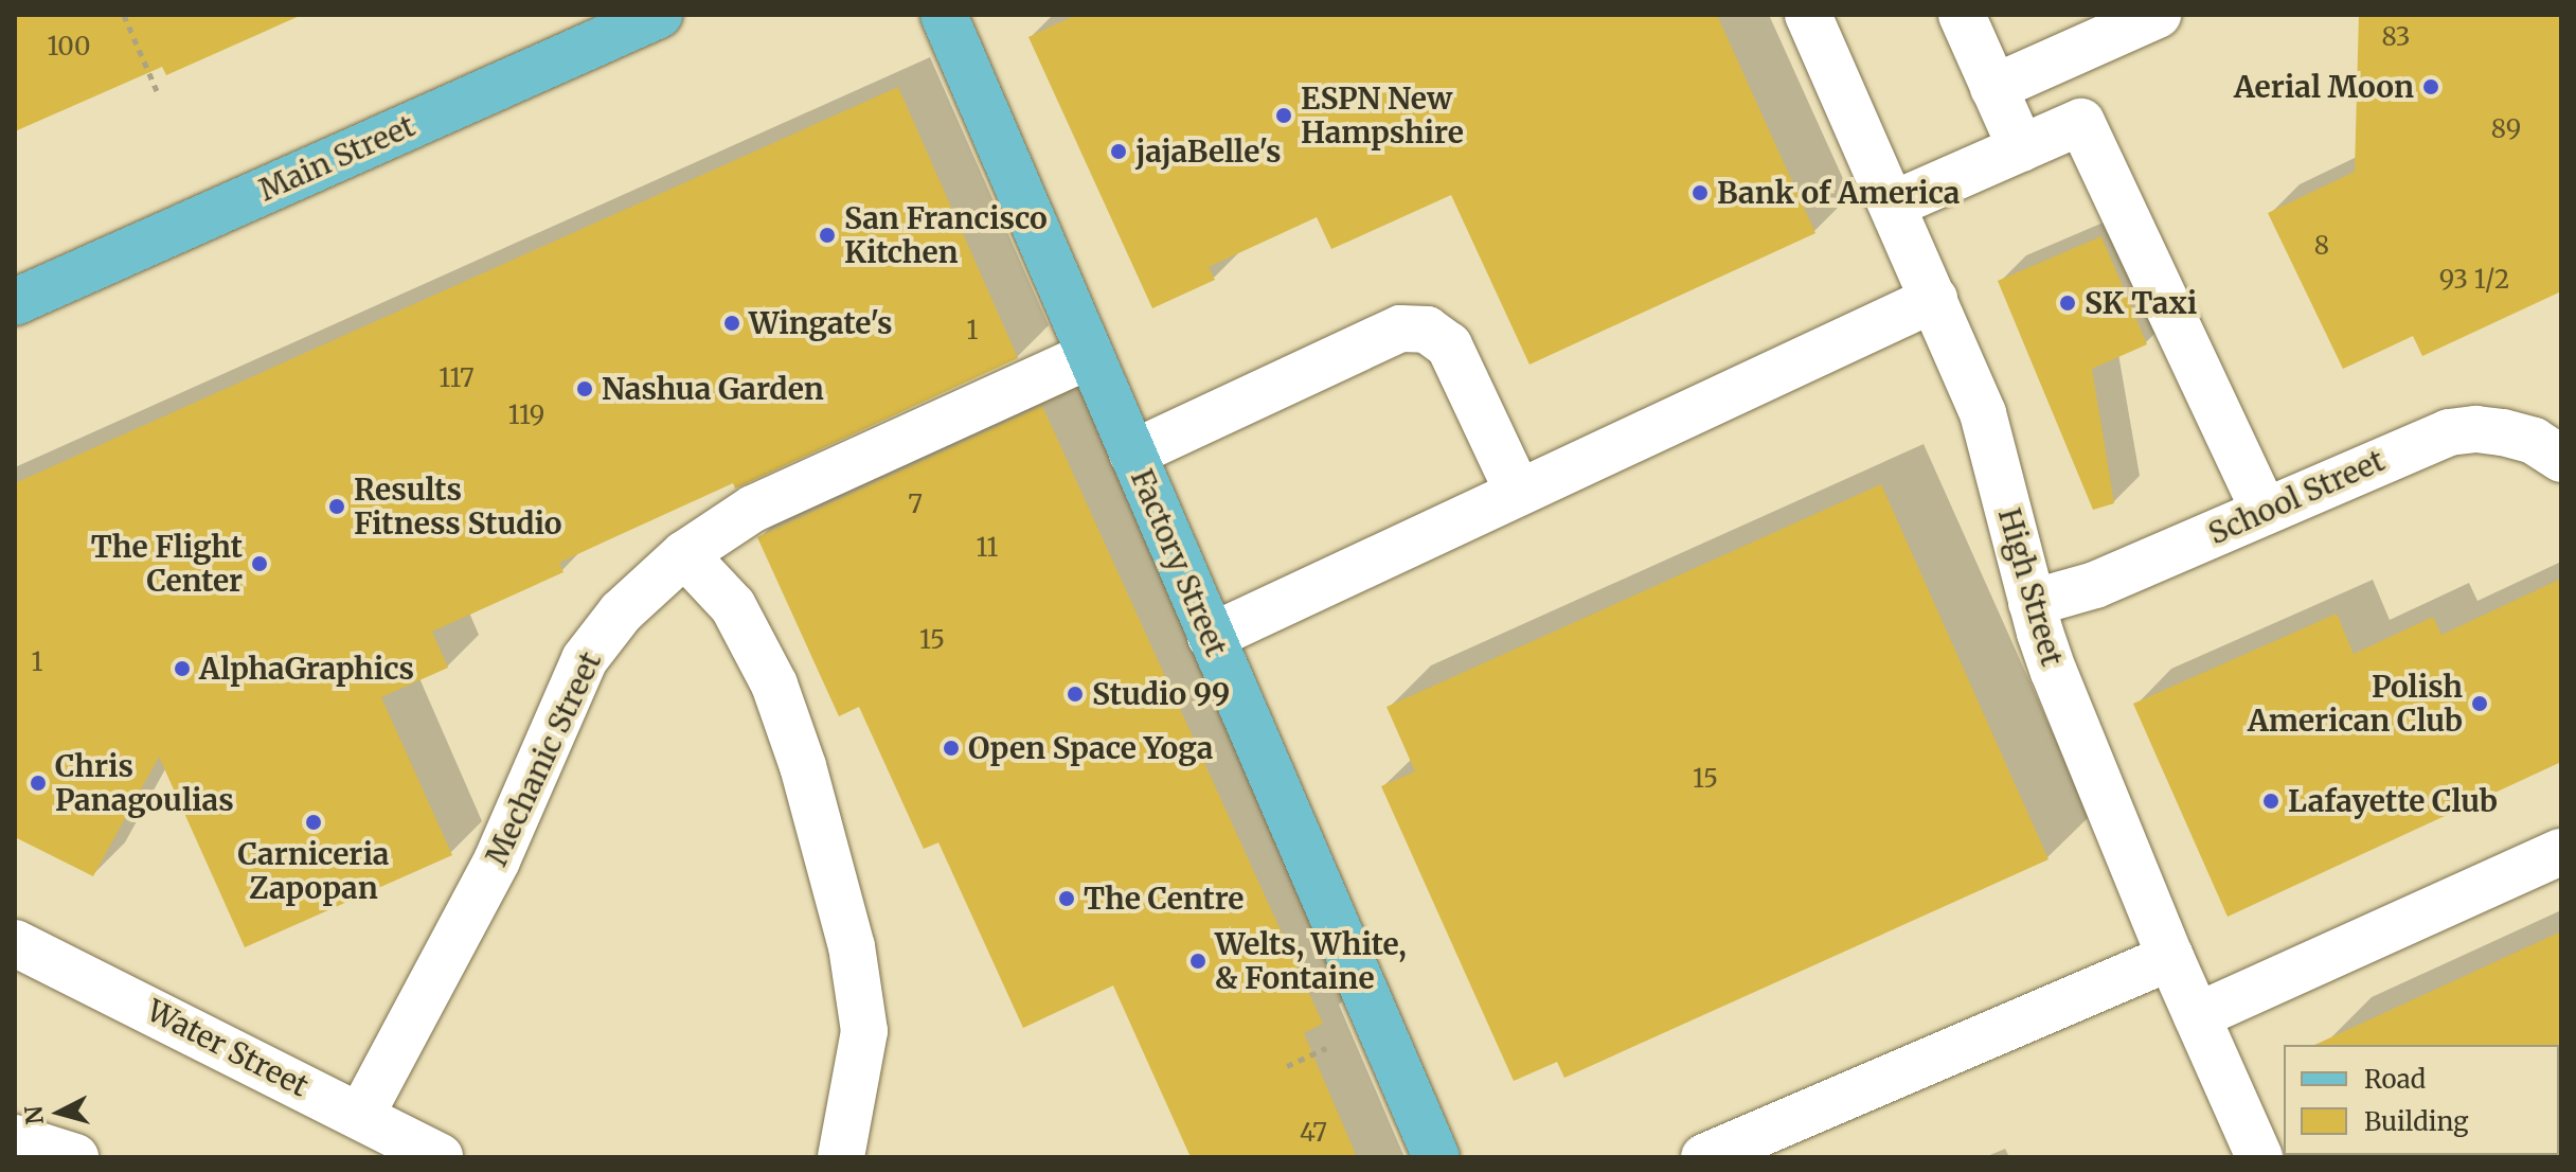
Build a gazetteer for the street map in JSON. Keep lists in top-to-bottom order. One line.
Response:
{"streets":{"main road":["Main Street","Factory Street"],"street":["School Street","High Street","Mechanic Street","Water Street"]},"crossings":[["School Street","High Street"],["Factory Street","Mechanic Street"],["Mechanic Street","Water Street"]],"places":["Aerial Moon","ESPN New Hampshire","jajaBelle's","Bank of America","San Francisco Kitchen","SK Taxi","Wingate's","Nashua Garden","Results Fitness Studio","The Flight Center","AlphaGraphics","Studio 99","Polish American Club","Open Space Yoga","Chris Panagoulias","Lafayette Club","Carniceria Zapopan","The Centre","Welts, White, & Fontaine"],"house_numbers":["83","100","89","8","93 1/2","1","117","119","7","11","15","1","15","47"],"legend":["Road","Building"],"north":"left"}
